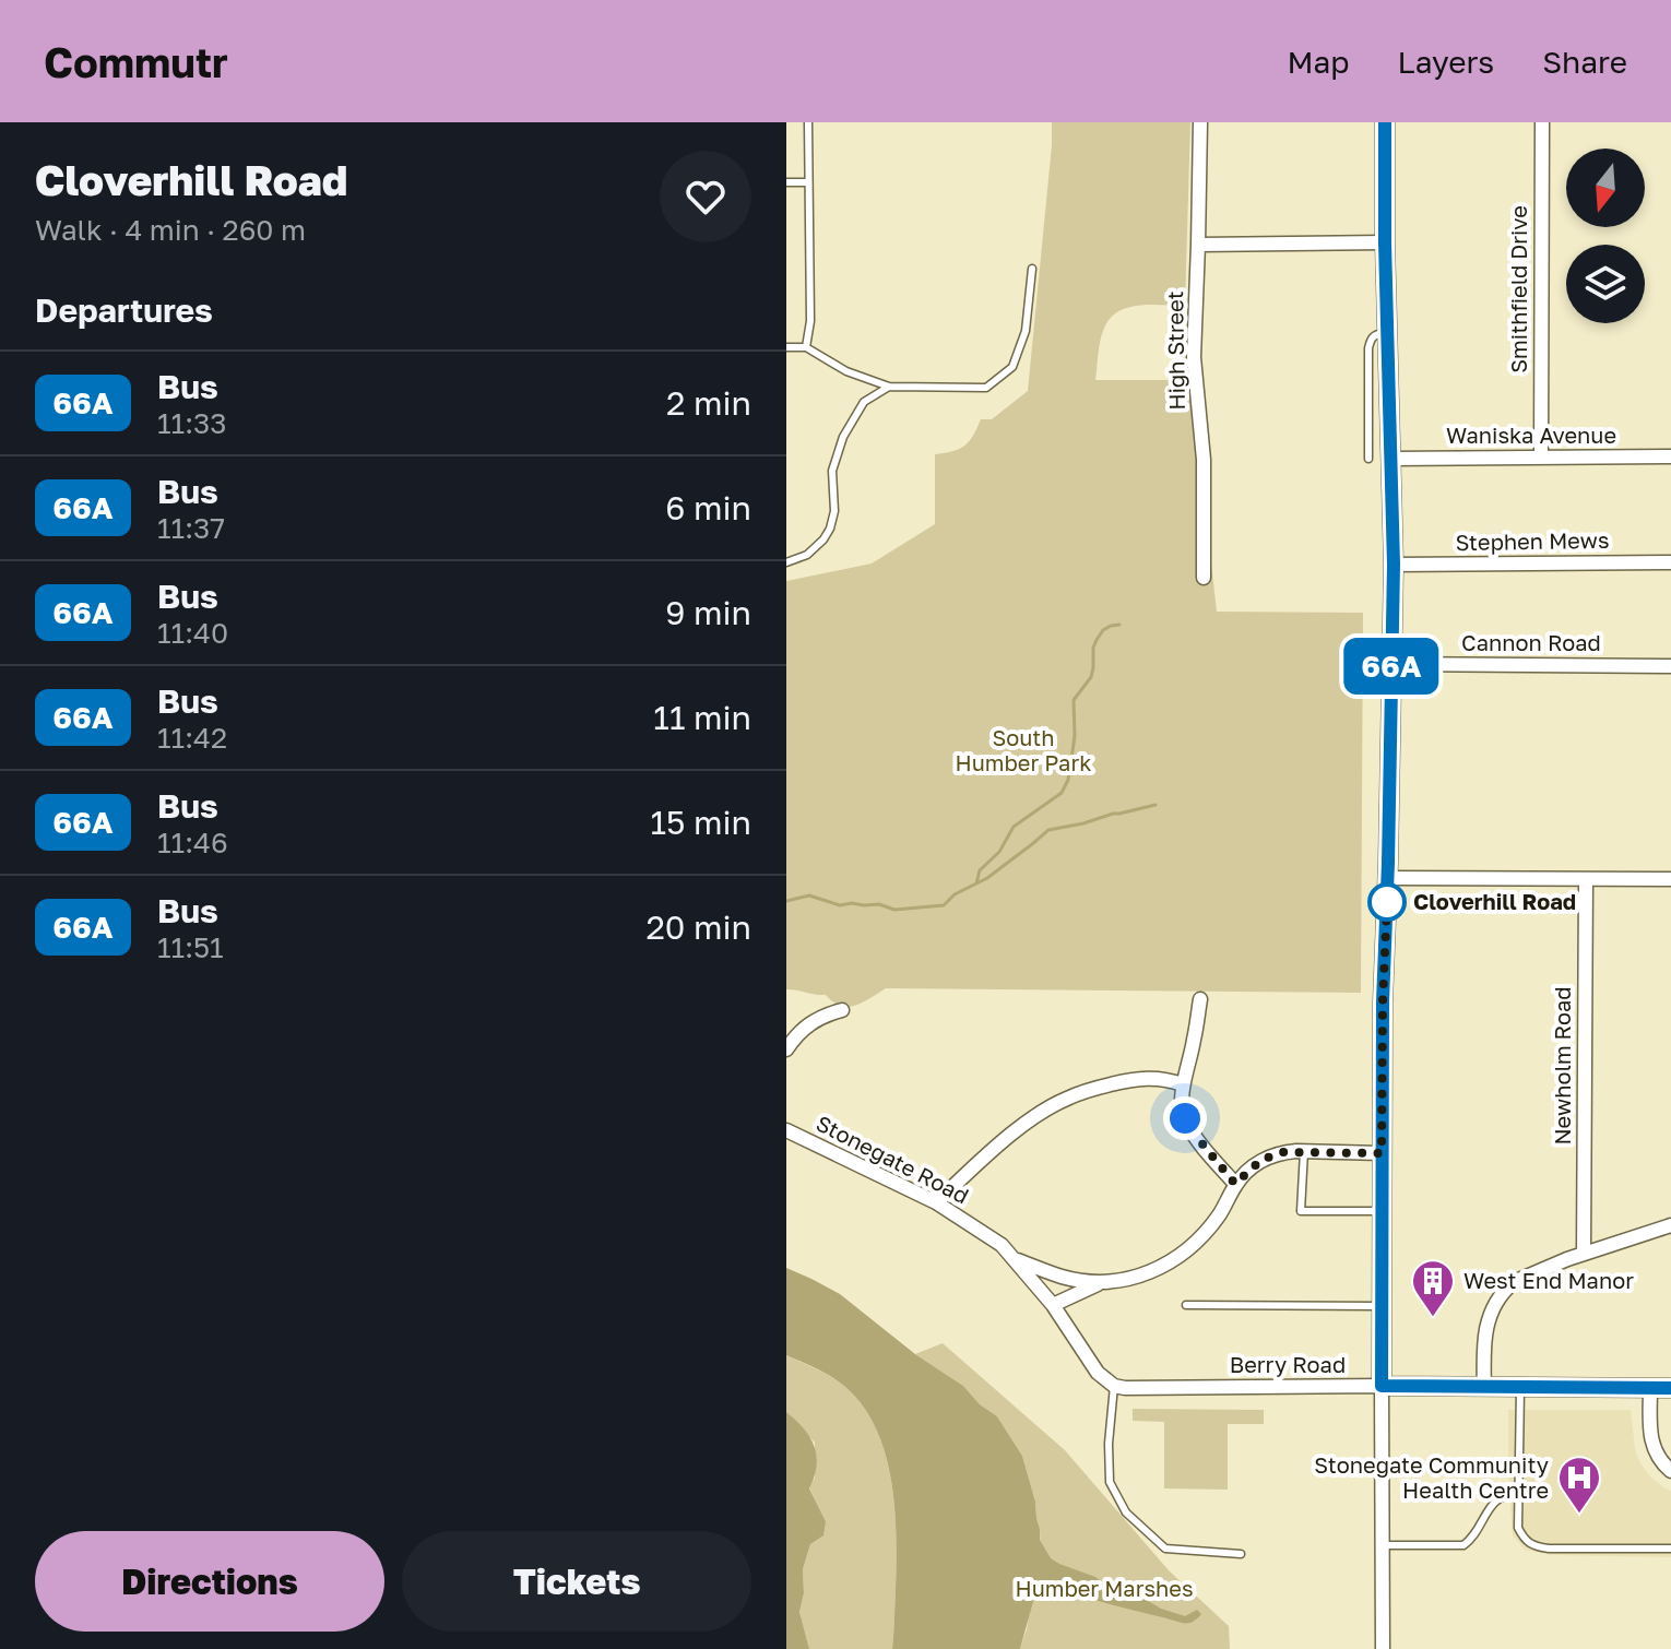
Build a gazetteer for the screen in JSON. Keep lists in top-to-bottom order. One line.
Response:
{"streets":{"street":["Smithfield Drive","High Street","Waniska Avenue","Stephen Mews","Cannon Road","Newholm Road","Stonegate Road","Berry Road"]},"crossings":[["Smithfield Drive","Waniska Avenue"],["Stonegate Road","Berry Road"]],"parks":["South Humber Park","Humber Marshes"],"places":{"other":["Cloverhill Road"],"building":["West End Manor"],"hospital":["Stonegate Community Health Centre"]},"lines":["bus line 66A"],"north":"bottom","page":{"header":"Commutr","nav":["Map","Layers","Share"],"heading":[["Cloverhill Road","Walk · 4 min · 260 m"],"Departures"],"on_map":"66A","list":[{"mark":"66A","name":"Bus","note":"11:33","value":"2 min"},{"mark":"66A","name":"Bus","note":"11:37","value":"6 min"},{"mark":"66A","name":"Bus","note":"11:40","value":"9 min"},{"mark":"66A","name":"Bus","note":"11:42","value":"11 min"},{"mark":"66A","name":"Bus","note":"11:46","value":"15 min"},{"mark":"66A","name":"Bus","note":"11:51","value":"20 min"}],"buttons":["Directions","Tickets"]}}
